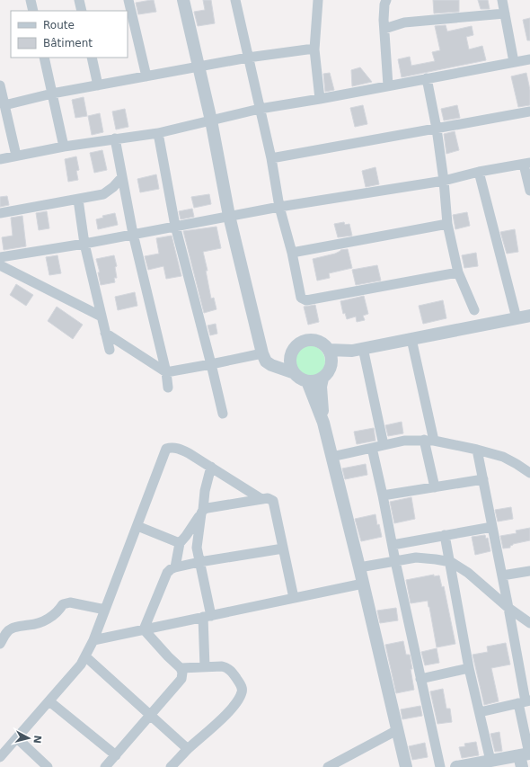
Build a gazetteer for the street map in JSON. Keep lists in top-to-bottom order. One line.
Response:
{"legend":["Route","Bâtiment"],"north":"right"}
